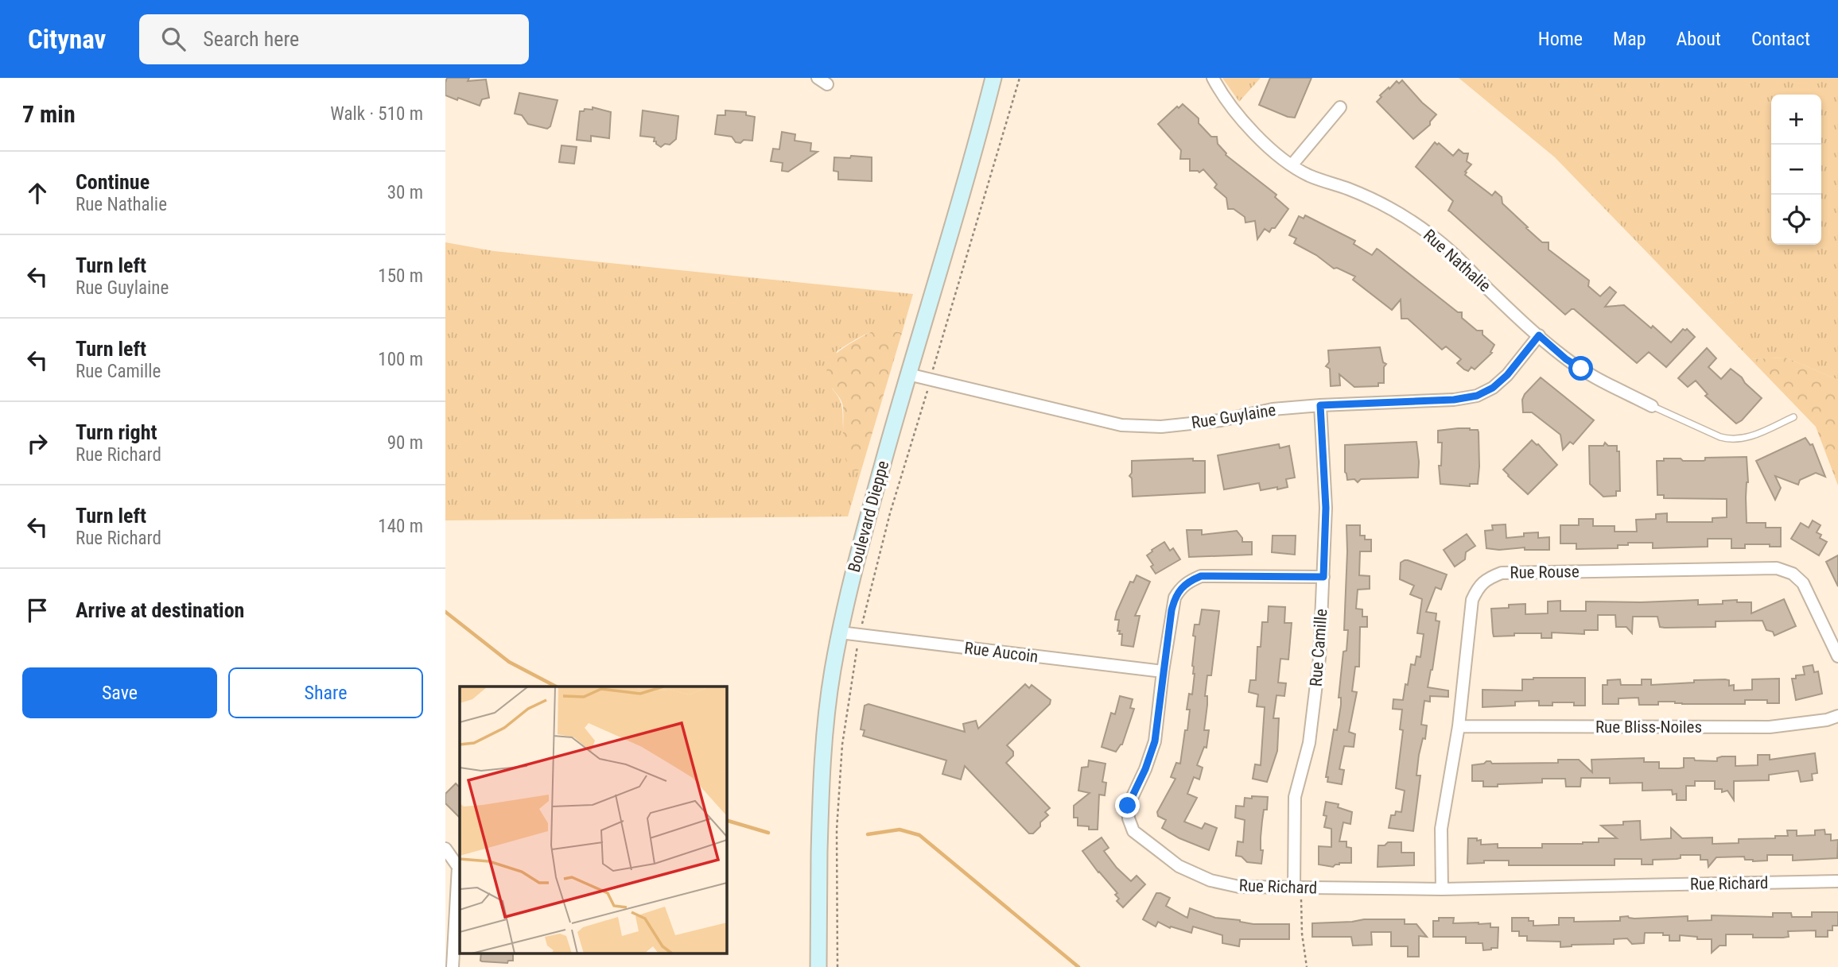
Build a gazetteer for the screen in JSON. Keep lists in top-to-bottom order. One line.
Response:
{"streets":{"main road":["Boulevard Dieppe"],"street":["Rue Nathalie","Rue Guylaine","Rue Rouse","Rue Camille","Rue Aucoin","Rue Bliss-Noiles","Rue Richard"]},"crossings":[["Rue Nathalie","Rue Guylaine"],["Rue Guylaine","Boulevard Dieppe"],["Rue Guylaine","Rue Camille"],["Boulevard Dieppe","Rue Aucoin"],["Rue Rouse","Rue Bliss-Noiles"],["Rue Rouse","Rue Richard"],["Rue Camille","Rue Richard"],["Rue Aucoin","Rue Richard"]],"page":{"header":"Citynav","search":"Search here","nav":["Home","Map","About","Contact"],"heading":["7 min","Walk · 510 m"],"map_buttons":["+","−"],"list":[["Continue","Rue Nathalie","30 m"],["Turn left","Rue Guylaine","150 m"],["Turn left","Rue Camille","100 m"],["Turn right","Rue Richard","90 m"],["Turn left","Rue Richard","140 m"],"Arrive at destination"],"buttons":["Save","Share"]}}
